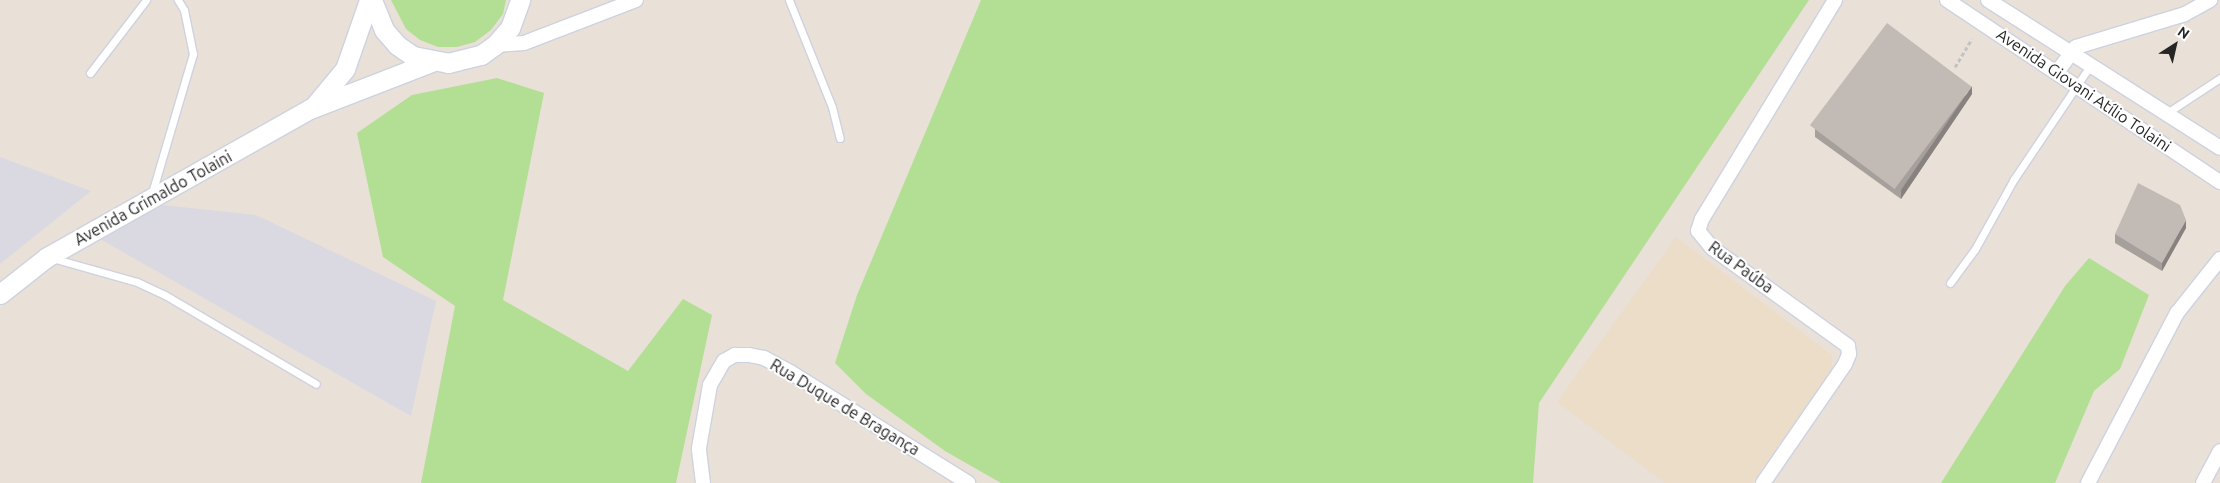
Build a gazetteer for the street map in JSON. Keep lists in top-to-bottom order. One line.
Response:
{"streets":{"street":["Avenida Giovani Atílio Tolaini","Avenida Grimaldo Tolaini","Rua Paúba","Rua Duque de Bragança"]},"north":"top right"}
